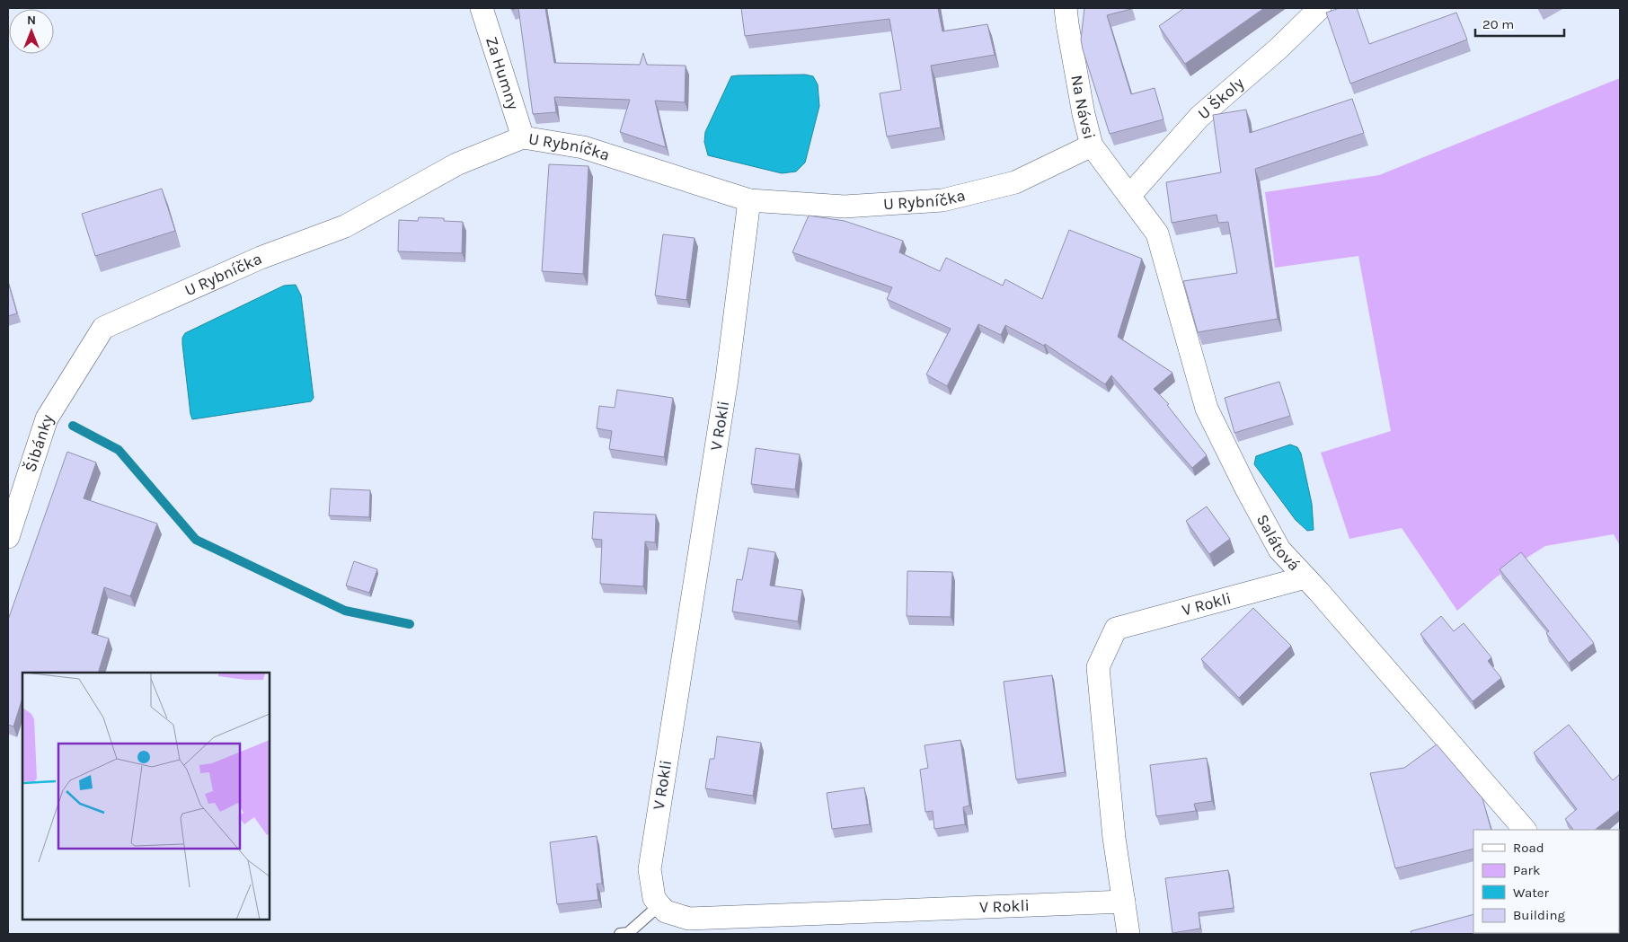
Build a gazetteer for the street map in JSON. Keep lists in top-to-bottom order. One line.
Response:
{"streets":{"street":["Za Humny","U Školy","Na Návsi","U Rybníčka","V Rokli","Šibánky","Salátová"]},"crossings":[["Za Humny","U Rybníčka"],["U Školy","Na Návsi"],["U Školy","Salátová"],["Na Návsi","U Rybníčka"],["Na Návsi","Salátová"],["U Rybníčka","V Rokli"],["U Rybníčka","Šibánky"],["V Rokli","Salátová"]],"legend":["Road","Park","Water","Building"],"scale_bar":"20 m","north":"top"}
